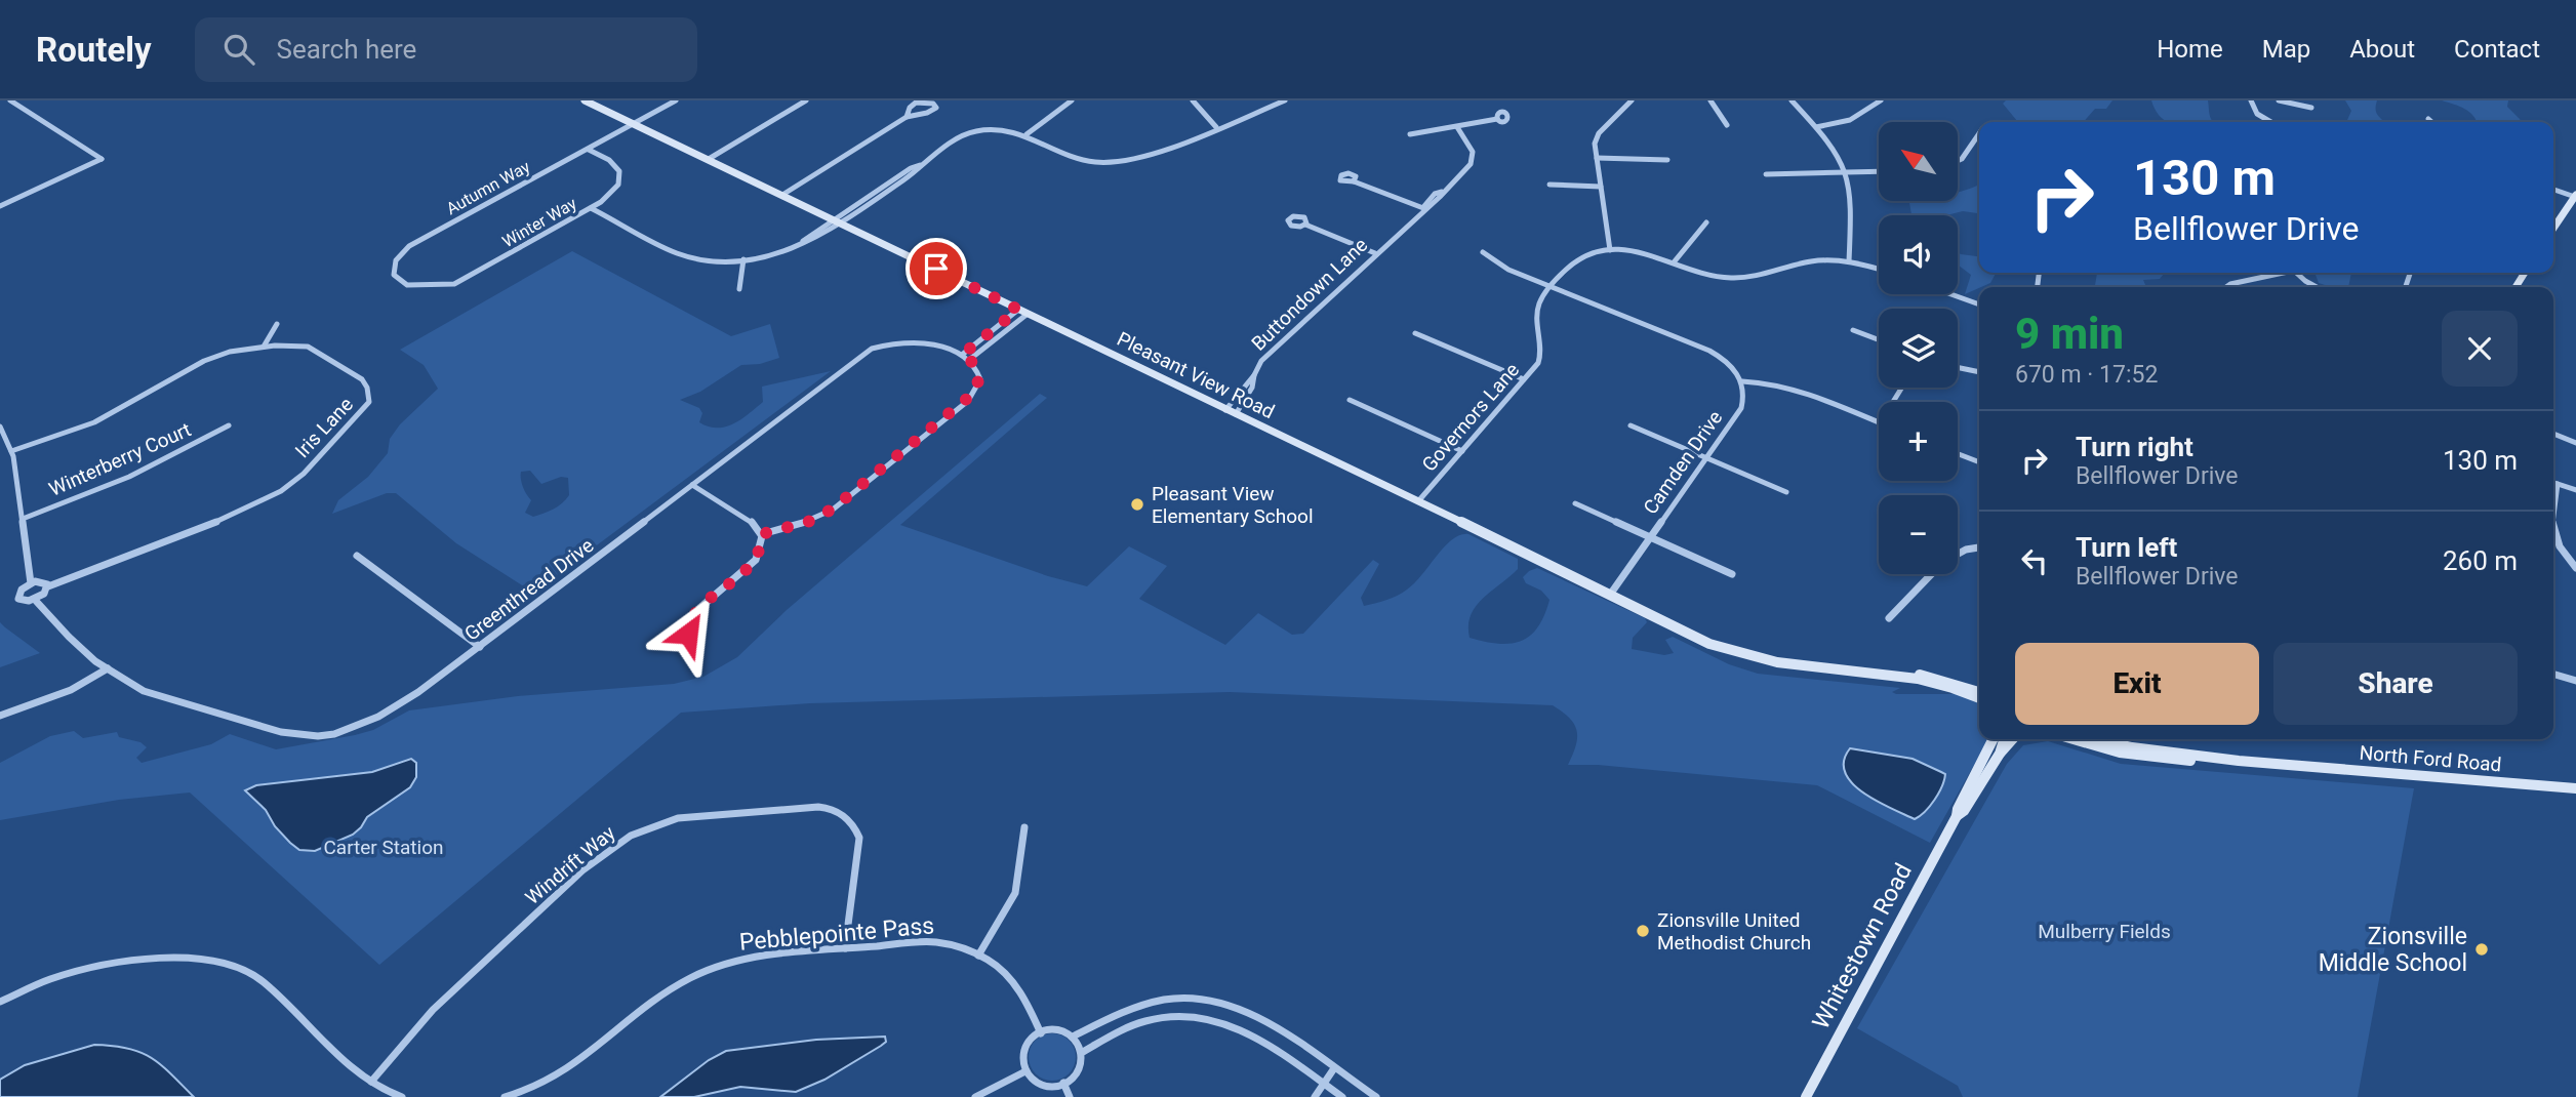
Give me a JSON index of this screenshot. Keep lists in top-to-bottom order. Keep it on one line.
{"streets":{"main road":["Pleasant View Road","North Ford Road","Whitestown Road"],"street":["Autumn Way","Winter Way","Buttondown Lane","Governors Lane","Iris Lane","Winterberry Court","Camden Drive","Greenthread Drive","Windrift Way","Pebblepointe Pass"]},"crossings":[["Autumn Way","Winter Way"],["Autumn Way","Pleasant View Road"],["Buttondown Lane","Pleasant View Road"],["Pleasant View Road","Governors Lane"],["Pleasant View Road","Camden Drive"],["Windrift Way","Pebblepointe Pass"]],"parks":["Carter Station","Mulberry Fields"],"places":["Pleasant View Elementary School","Zionsville United Methodist Church","Zionsville Middle School"],"north":"top left","page":{"header":"Routely","search":"Search here","nav":["Home","Map","About","Contact"],"map_buttons":["+","−"],"turn":["130 m","Bellflower Drive"],"heading":["9 min","670 m · 17:52"],"list":[{"name":"Turn right","note":"Bellflower Drive","value":"130 m"},{"name":"Turn left","note":"Bellflower Drive","value":"260 m"}],"buttons":["Exit","Share"]}}
